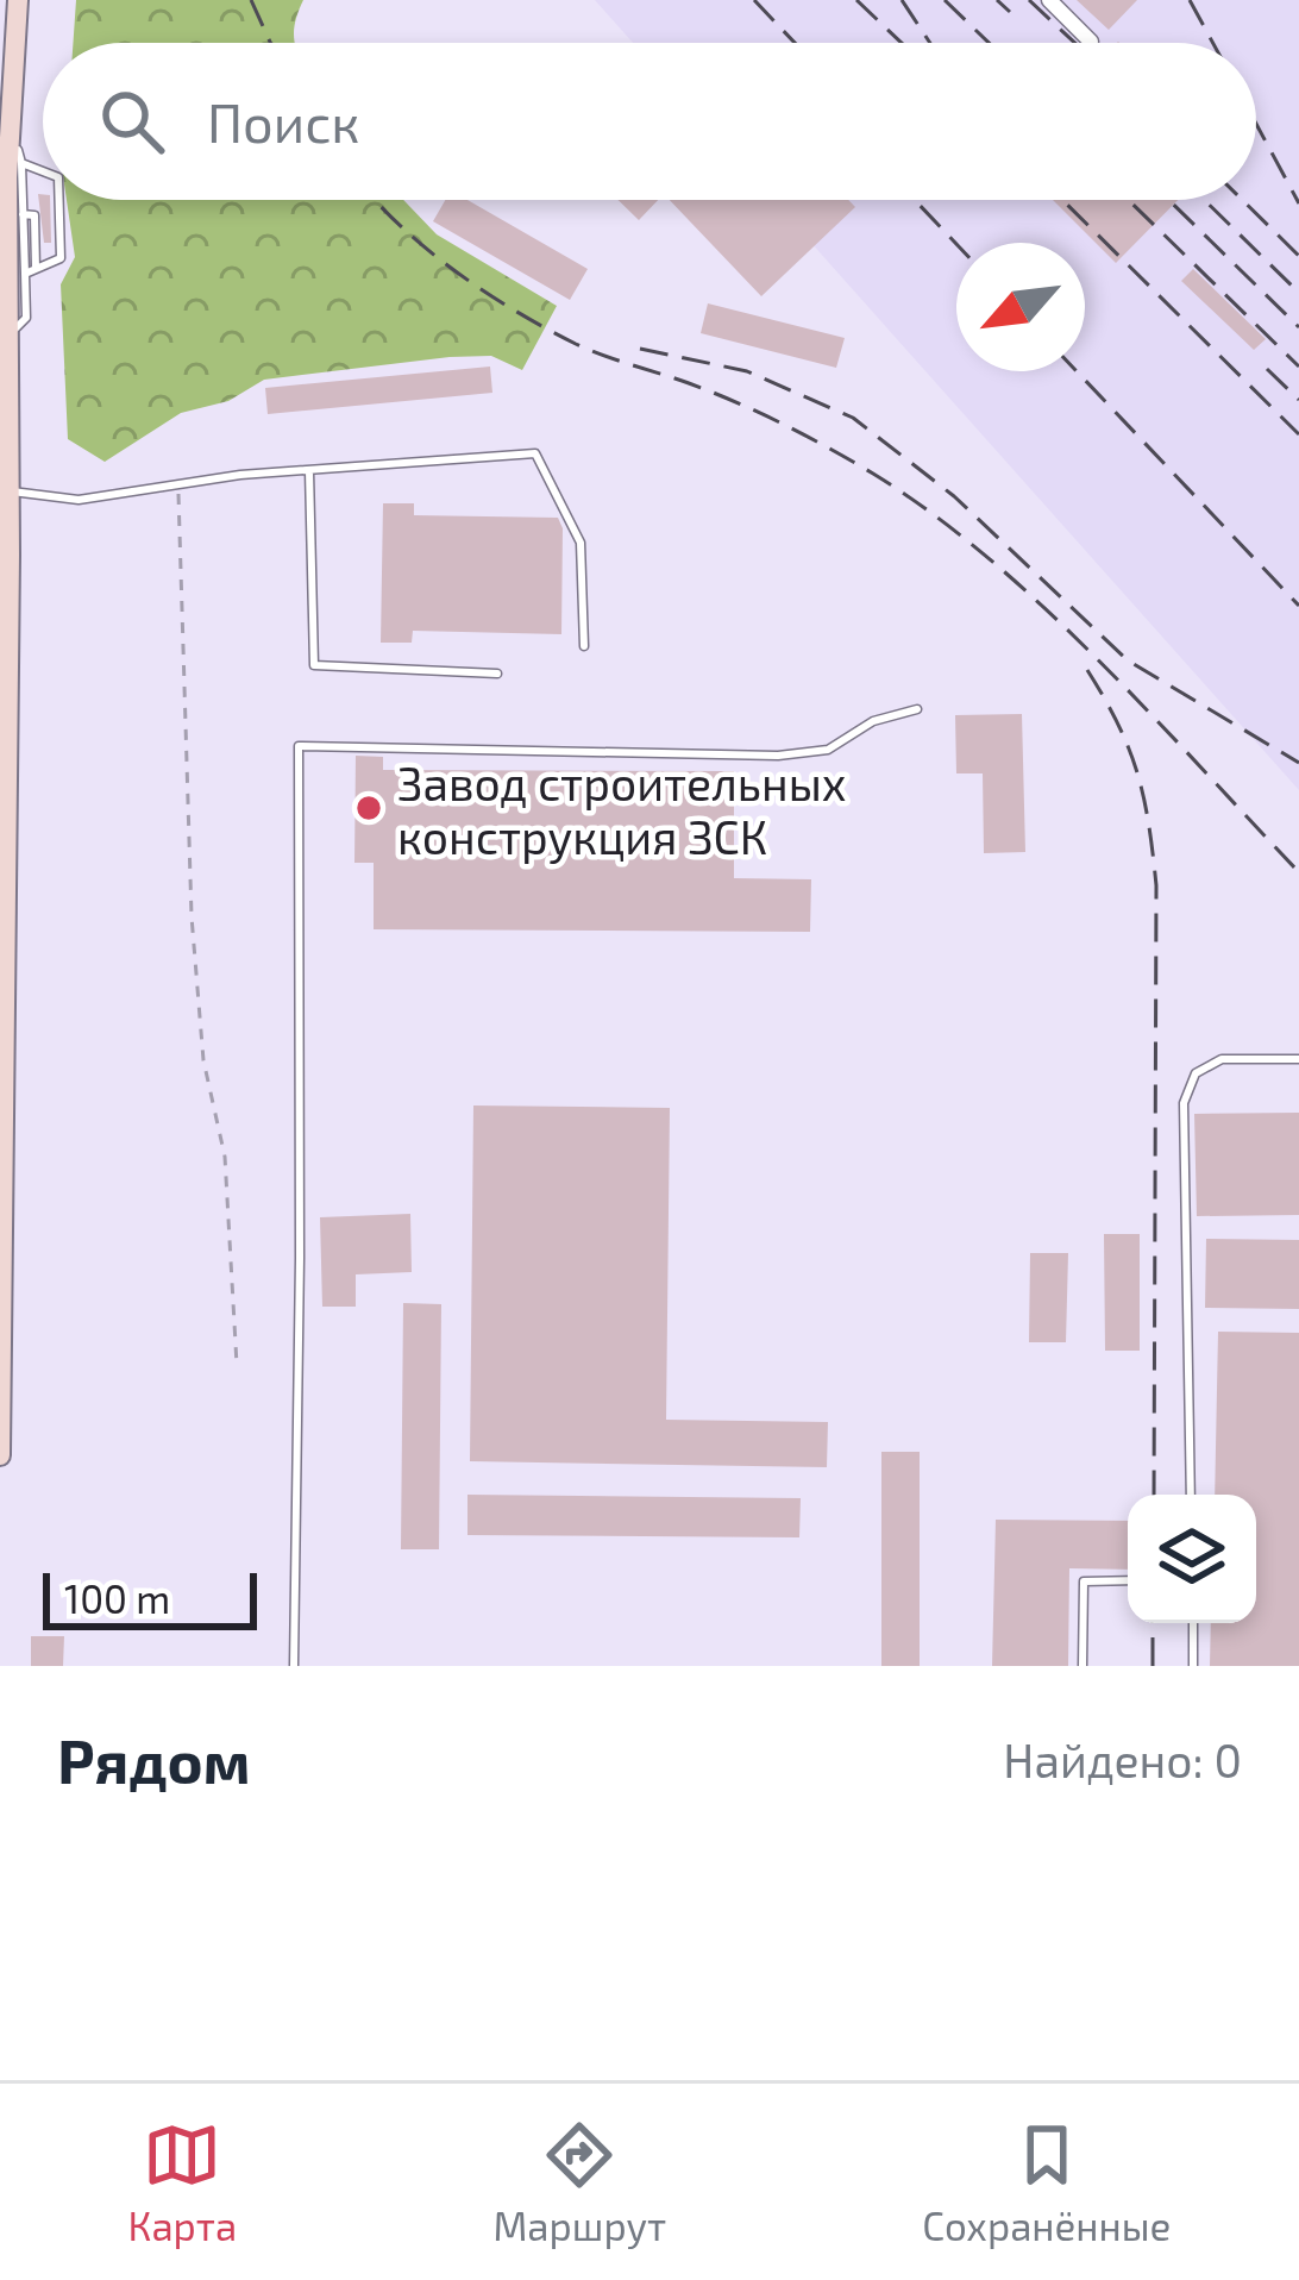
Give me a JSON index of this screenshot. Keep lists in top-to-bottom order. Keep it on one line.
{"places":["Завод строительных конструкция ЗСК"],"scale_bar":"100 m","north":"bottom left","page":{"search":"Поиск","scale":"100 m","heading":["Рядом","Найдено: 0"],"nav":["Карта","Маршрут","Сохранённые"]}}
